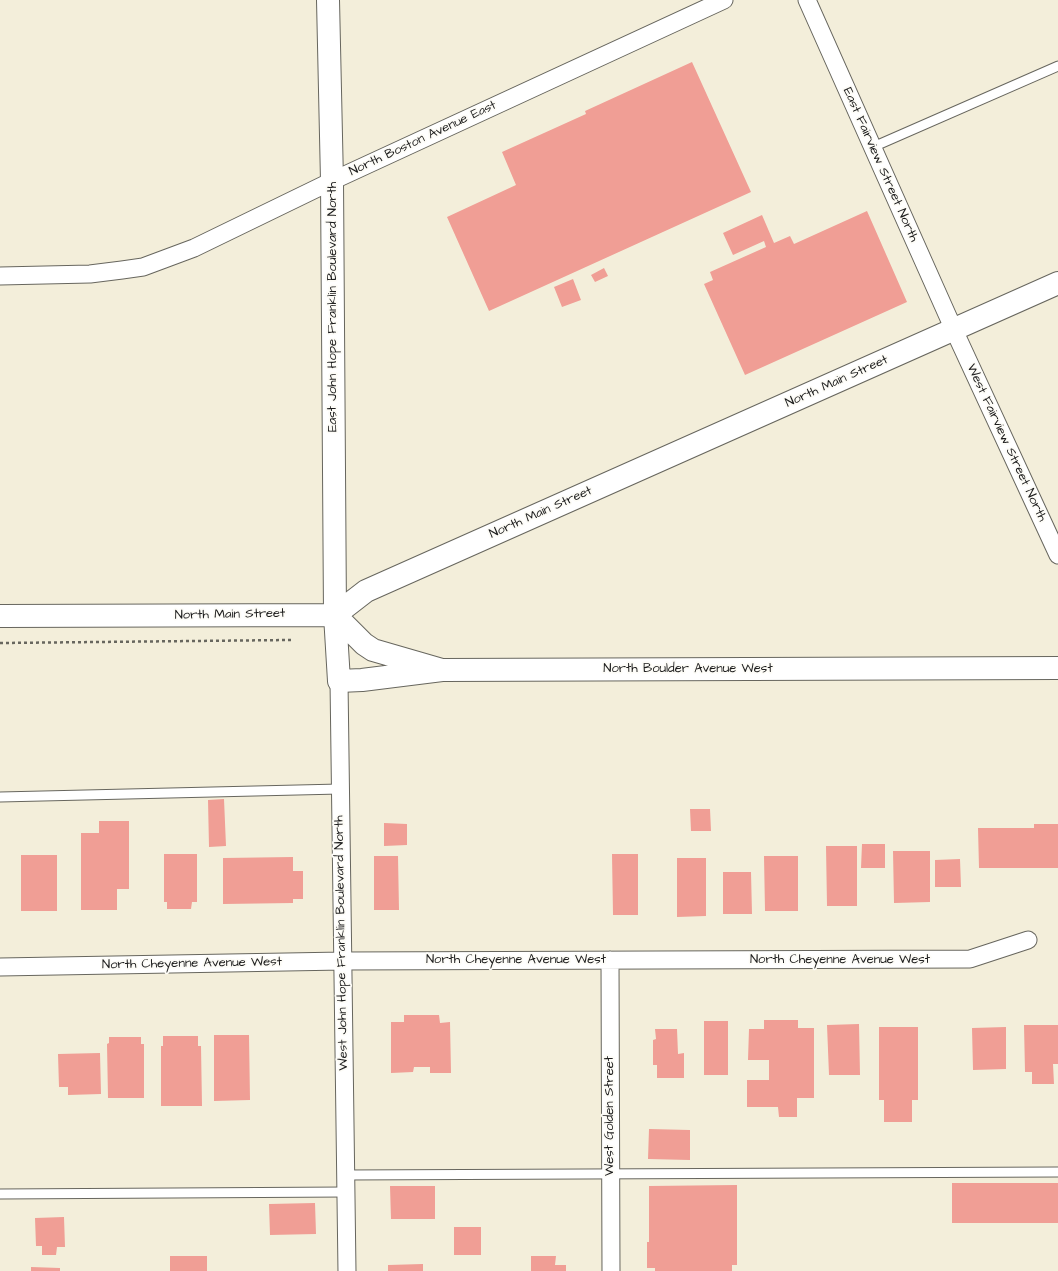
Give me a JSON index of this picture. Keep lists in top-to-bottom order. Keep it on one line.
{"streets":{"street":["North Boston Avenue East","East Fairview Street North","East John Hope Franklin Boulevard North","North Main Street","West Fairview Street North","North Boulder Avenue West","West John Hope Franklin Boulevard North","North Cheyenne Avenue West","West Golden Street"]},"crossings":[["North Boston Avenue East","East John Hope Franklin Boulevard North"],["East Fairview Street North","North Main Street"],["East Fairview Street North","West Fairview Street North"],["East John Hope Franklin Boulevard North","North Main Street"],["East John Hope Franklin Boulevard North","North Boulder Avenue West"],["East John Hope Franklin Boulevard North","West John Hope Franklin Boulevard North"],["North Main Street","West Fairview Street North"],["North Main Street","North Boulder Avenue West"],["North Main Street","West John Hope Franklin Boulevard North"],["North Boulder Avenue West","West John Hope Franklin Boulevard North"],["West John Hope Franklin Boulevard North","North Cheyenne Avenue West"],["North Cheyenne Avenue West","West Golden Street"]]}
